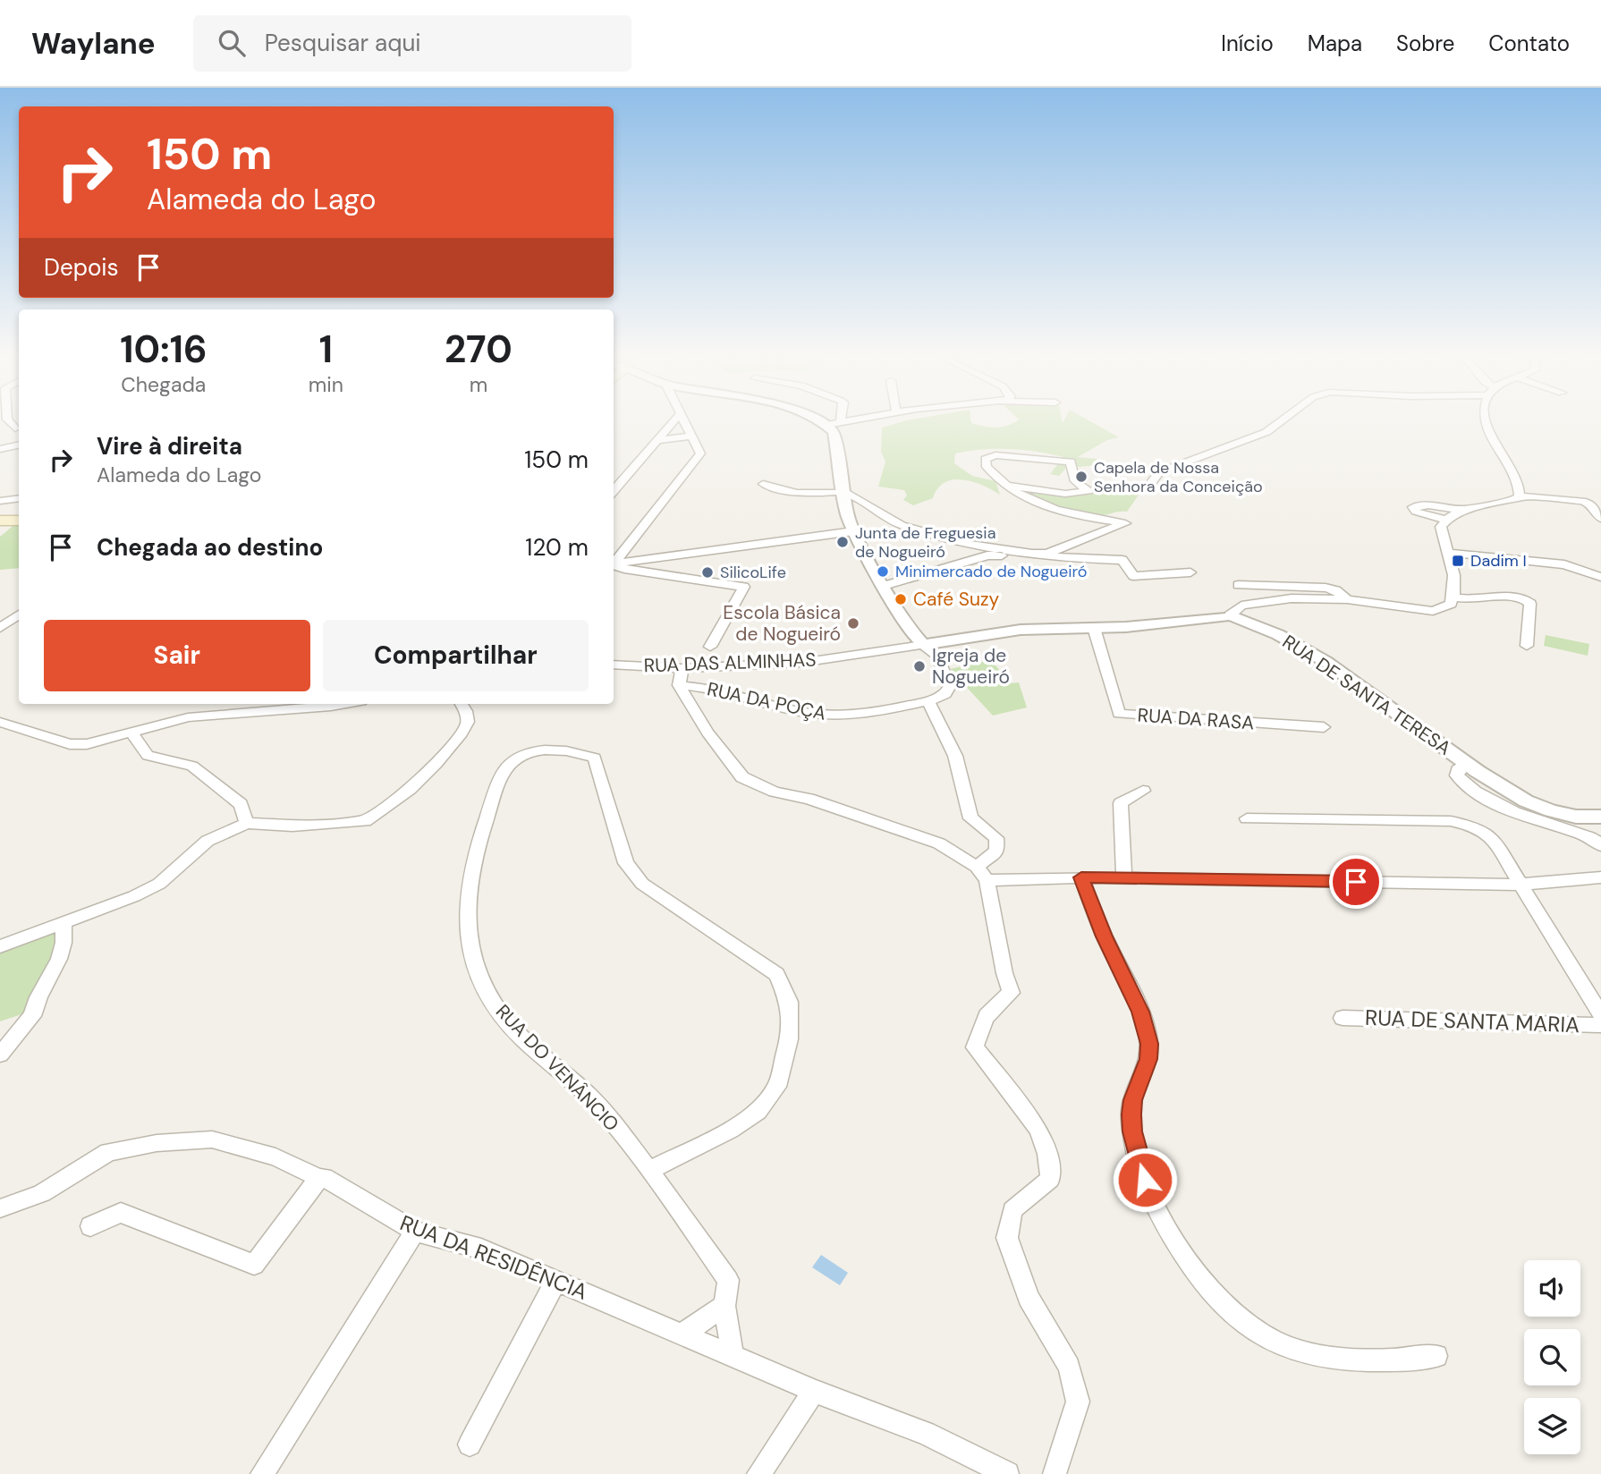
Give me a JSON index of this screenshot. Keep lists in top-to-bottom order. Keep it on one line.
{"streets":{"street":["RUA DAS ALMINHAS","RUA DE SANTA TERESA","RUA DA POÇA","RUA DA RASA","RUA DE SANTA MARIA","RUA DO VENÂNCIO","RUA DA RESIDÊNCIA"]},"crossings":[["RUA DO VENÂNCIO","RUA DA RESIDÊNCIA"]],"places":{"other":["Capela de Nossa Senhora da Conceição","Junta de Freguesia de Nogueiró","Minimercado de Nogueiró","SilicoLife","Café Suzy","Escola Básica de Nogueiró","Igreja de Nogueiró"],"transit":["Dadim I"]},"page":{"header":"Waylane","search":"Pesquisar aqui","nav":["Início","Mapa","Sobre","Contato"],"turn":["150 m","Alameda do Lago"],"then":"Depois","eta":["10:16","Chegada","1","min","270","m"],"list":[{"name":"Vire à direita","note":"Alameda do Lago","value":"150 m"},{"name":"Chegada ao destino","value":"120 m"}],"buttons":["Sair","Compartilhar"]}}
